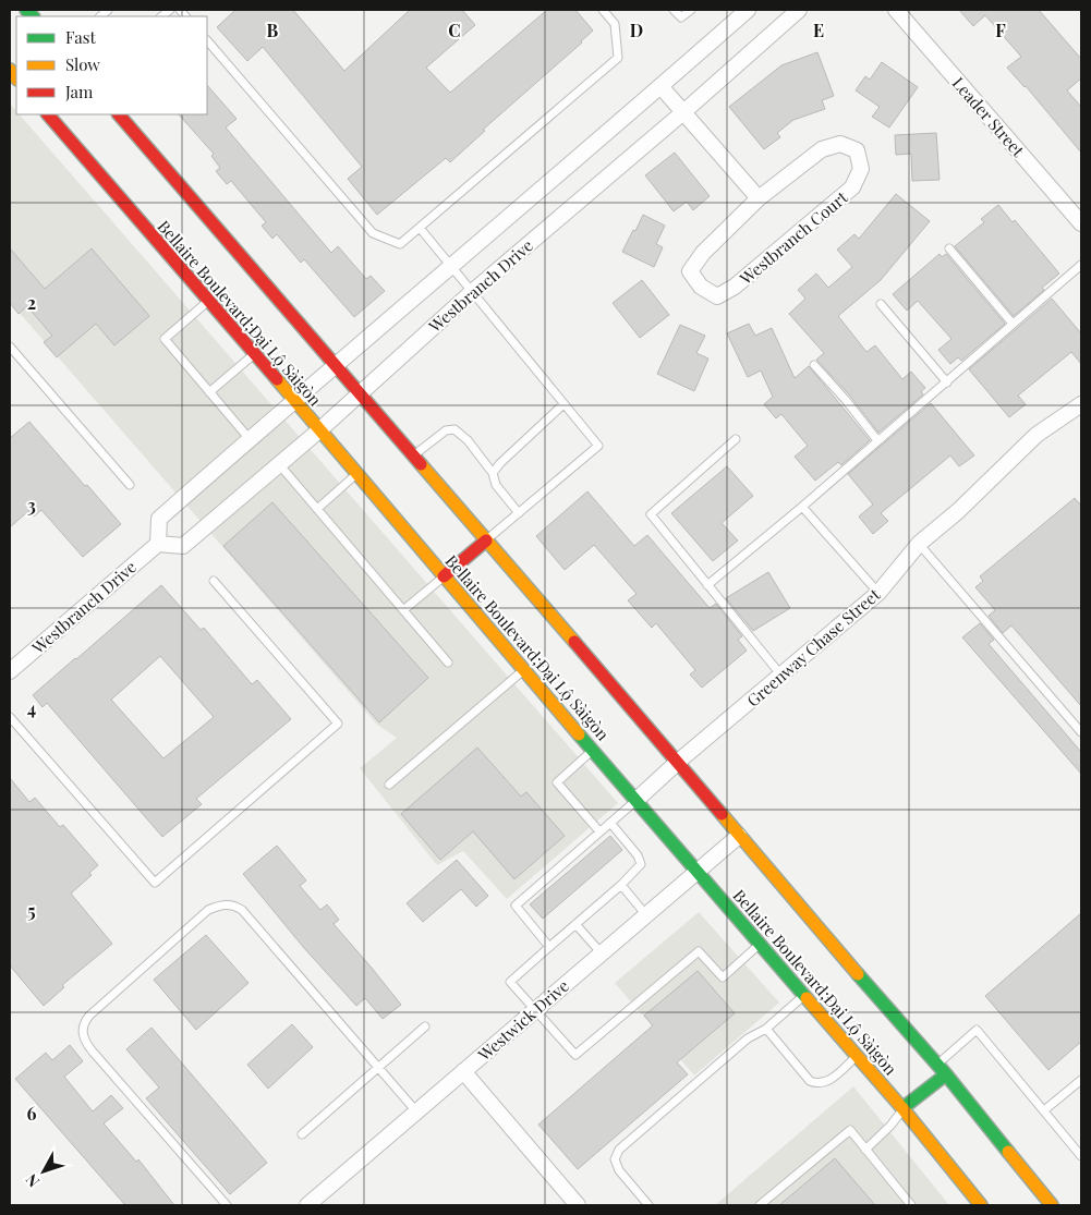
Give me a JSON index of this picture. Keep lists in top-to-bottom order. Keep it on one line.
{"streets":{"main road":["Bellaire Boulevard;Đại Lộ Sàigòn"],"street":["Leader Street","Westbranch Court","Westbranch Drive","Greenway Chase Street","Westwick Drive"]},"crossings":[["Westbranch Drive","Bellaire Boulevard;Đại Lộ Sàigòn"],["Bellaire Boulevard;Đại Lộ Sàigòn","Greenway Chase Street"],["Bellaire Boulevard;Đại Lộ Sàigòn","Westwick Drive"]],"legend":["Fast","Slow","Jam"],"north":"bottom left","grid":{"columns":["B","C","D","E","F"],"rows":["2","3","4","5","6"]}}
